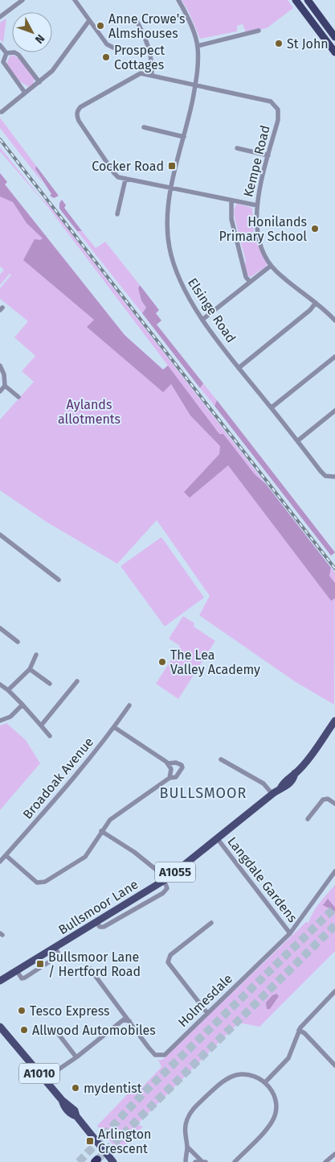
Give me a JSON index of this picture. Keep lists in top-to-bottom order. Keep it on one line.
{"streets":{"main road":["A1055","Bullsmoor Lane","A1010"],"street":["Kempe Road","Elsinge Road","Broadoak Avenue","Langdale Gardens","Holmesdale"]},"crossings":[["Kempe Road","Elsinge Road"],["Langdale Gardens","Bullsmoor Lane"],["Langdale Gardens","Holmesdale"]],"districts":["BULLSMOOR"],"parks":["Aylands allotments"],"places":{"other":["Anne Crowe's Almshouses","St John","Prospect Cottages","Honilands Primary School","The Lea Valley Academy","Tesco Express","Allwood Automobiles","mydentist"],"transit":["Cocker Road","Bullsmoor Lane / Hertford Road","Arlington Crescent"]},"north":"bottom right"}
